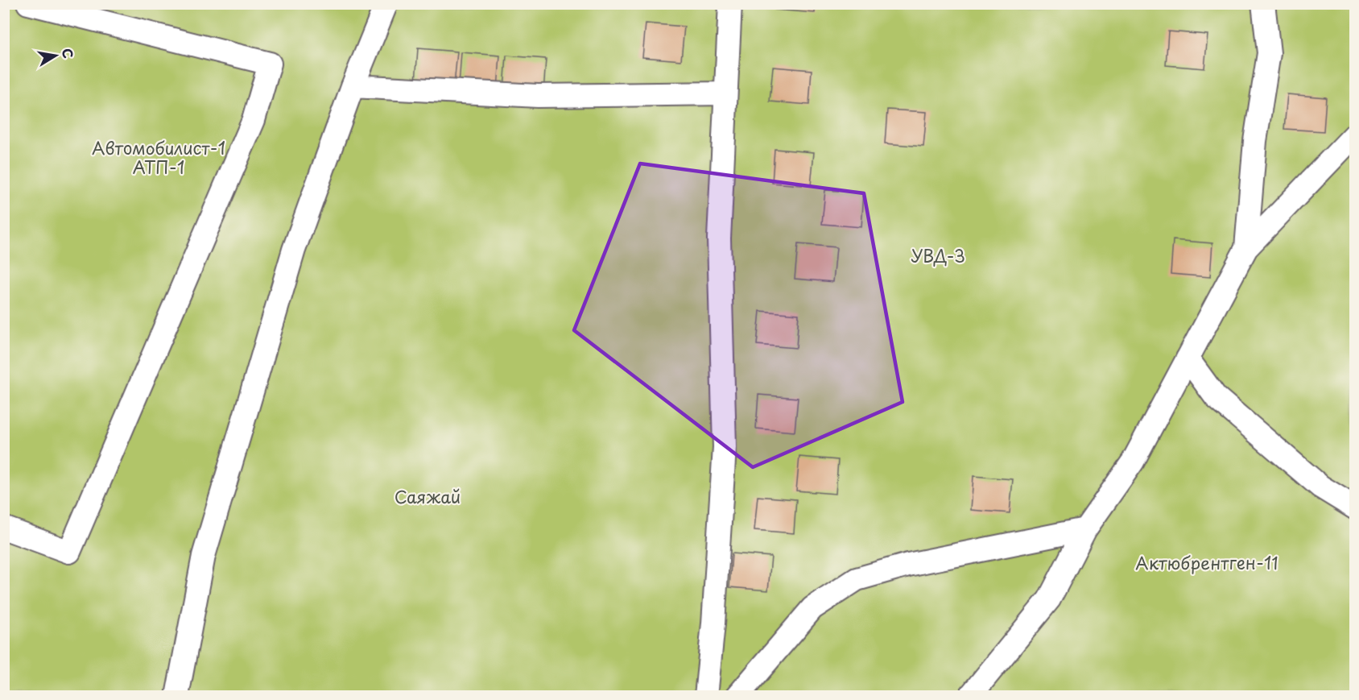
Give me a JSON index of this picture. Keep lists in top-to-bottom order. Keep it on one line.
{"parks":["Автомобилист-1 АТП-1","УВД-3","Саяжай","Актюбрентген-11"],"north":"right"}
